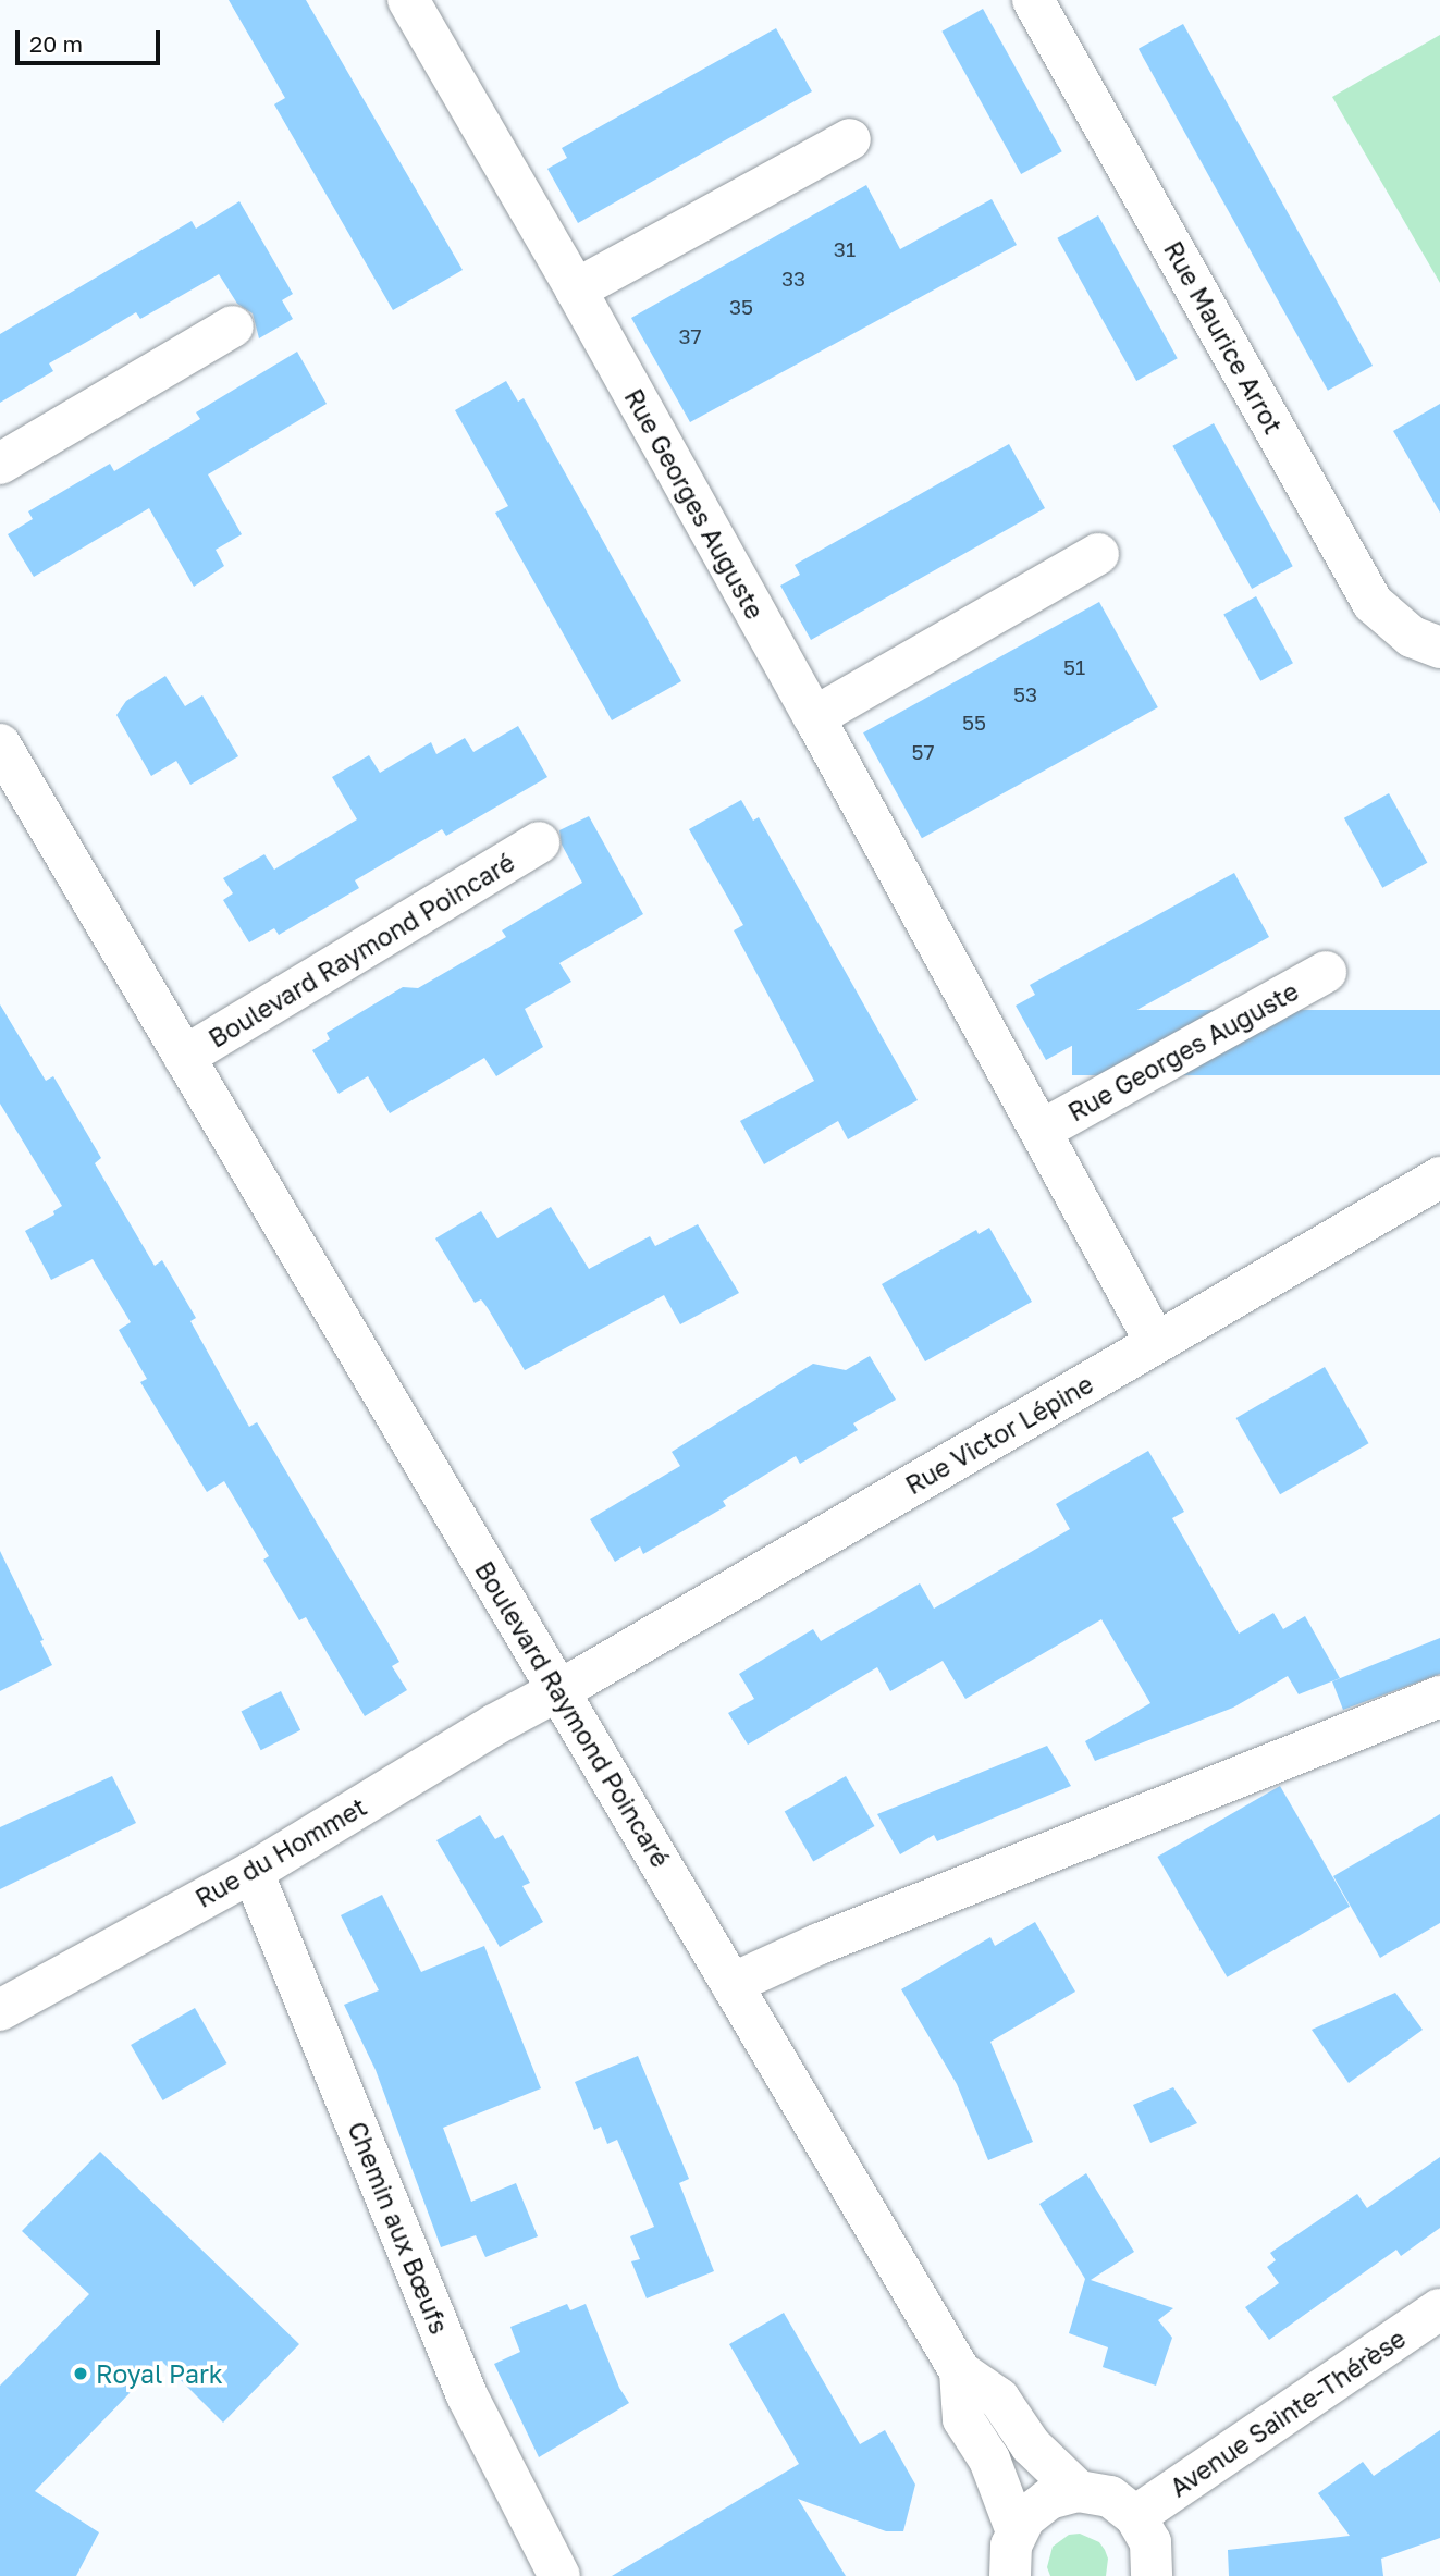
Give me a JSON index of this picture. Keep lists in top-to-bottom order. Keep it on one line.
{"streets":{"street":["Rue Maurice Arrot","Rue Georges Auguste","Boulevard Raymond Poincaré","Rue Victor Lépine","Rue du Hommet","Chemin aux Bœufs","Avenue Sainte-Thérèse"]},"crossings":[["Rue Georges Auguste","Rue Victor Lépine"],["Boulevard Raymond Poincaré","Rue Victor Lépine"],["Boulevard Raymond Poincaré","Rue du Hommet"],["Rue Victor Lépine","Rue du Hommet"],["Rue du Hommet","Chemin aux Bœufs"]],"places":["Royal Park"],"house_numbers":["31","33","35","37","51","53","55","57"],"scale_bar":"20 m"}
